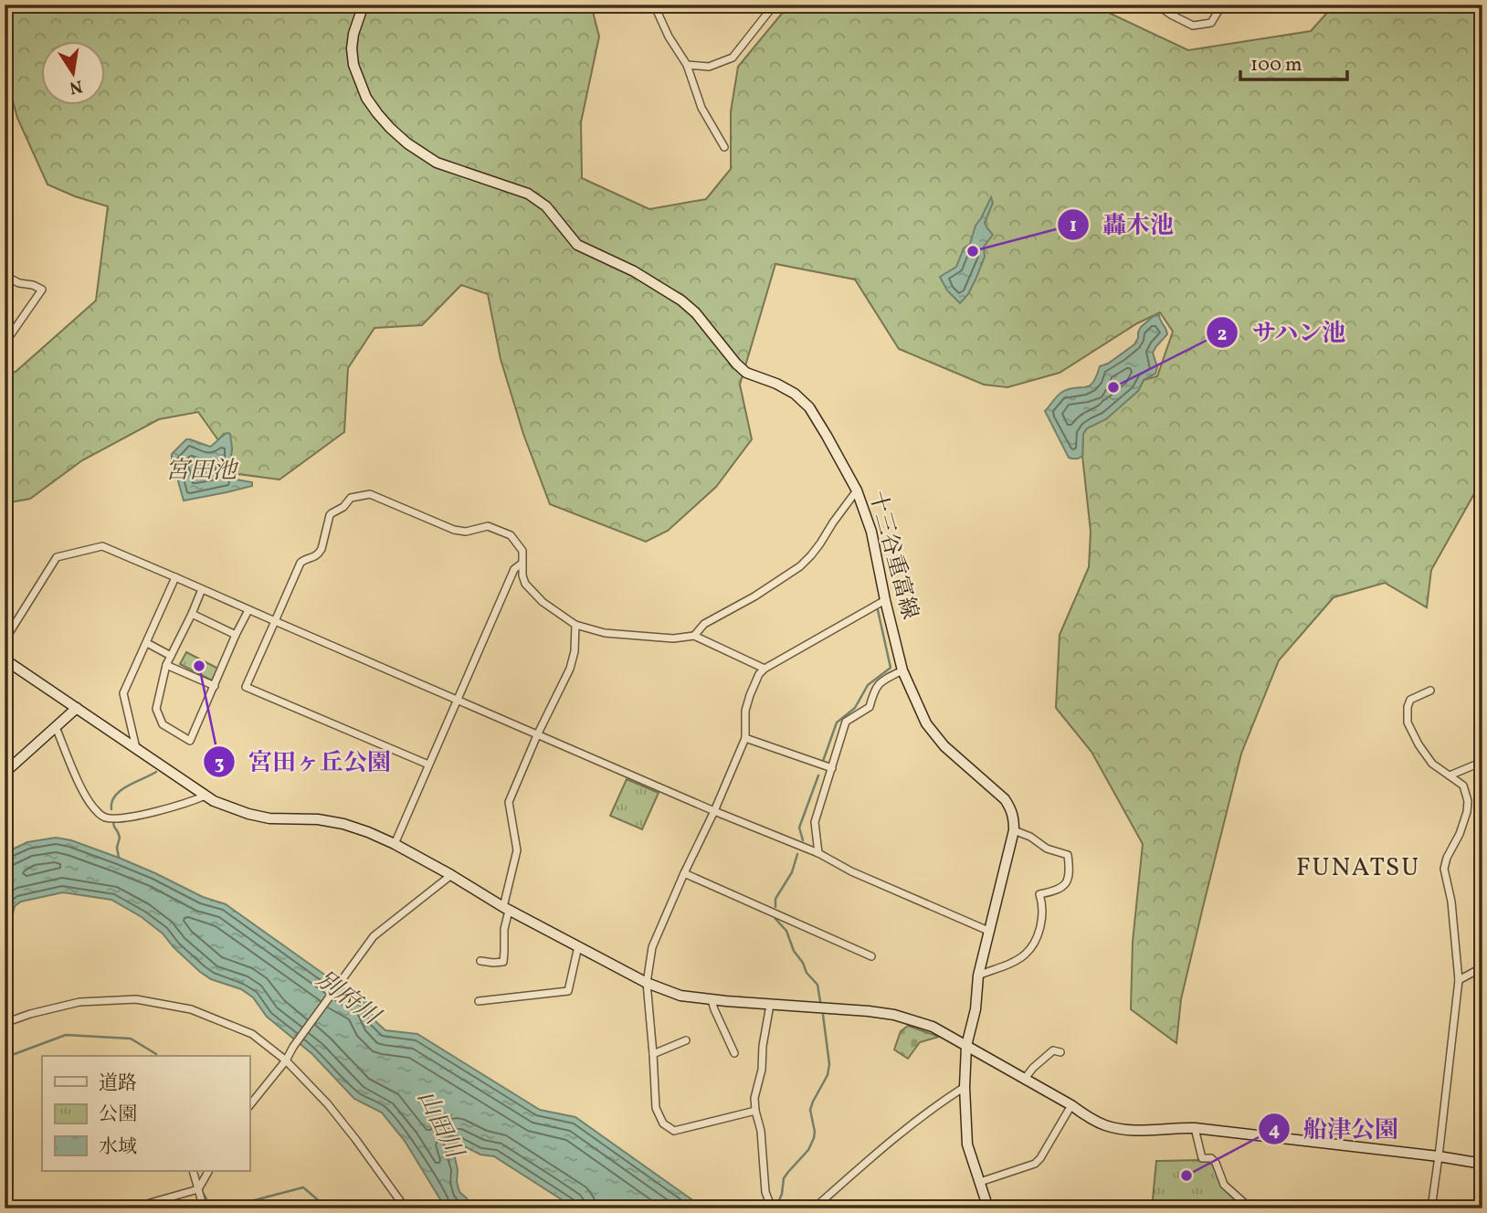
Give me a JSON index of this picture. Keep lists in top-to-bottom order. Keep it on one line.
{"streets":{"street":["十三谷重富線"]},"districts":["FUNATSU"],"water":["宮田池","別府川","山田川"],"places":["轟木池","サハン池","宮田ヶ丘公園","船津公園"],"legend":["道路","公園","水域"],"scale_bar":"100 m","north":"bottom"}
